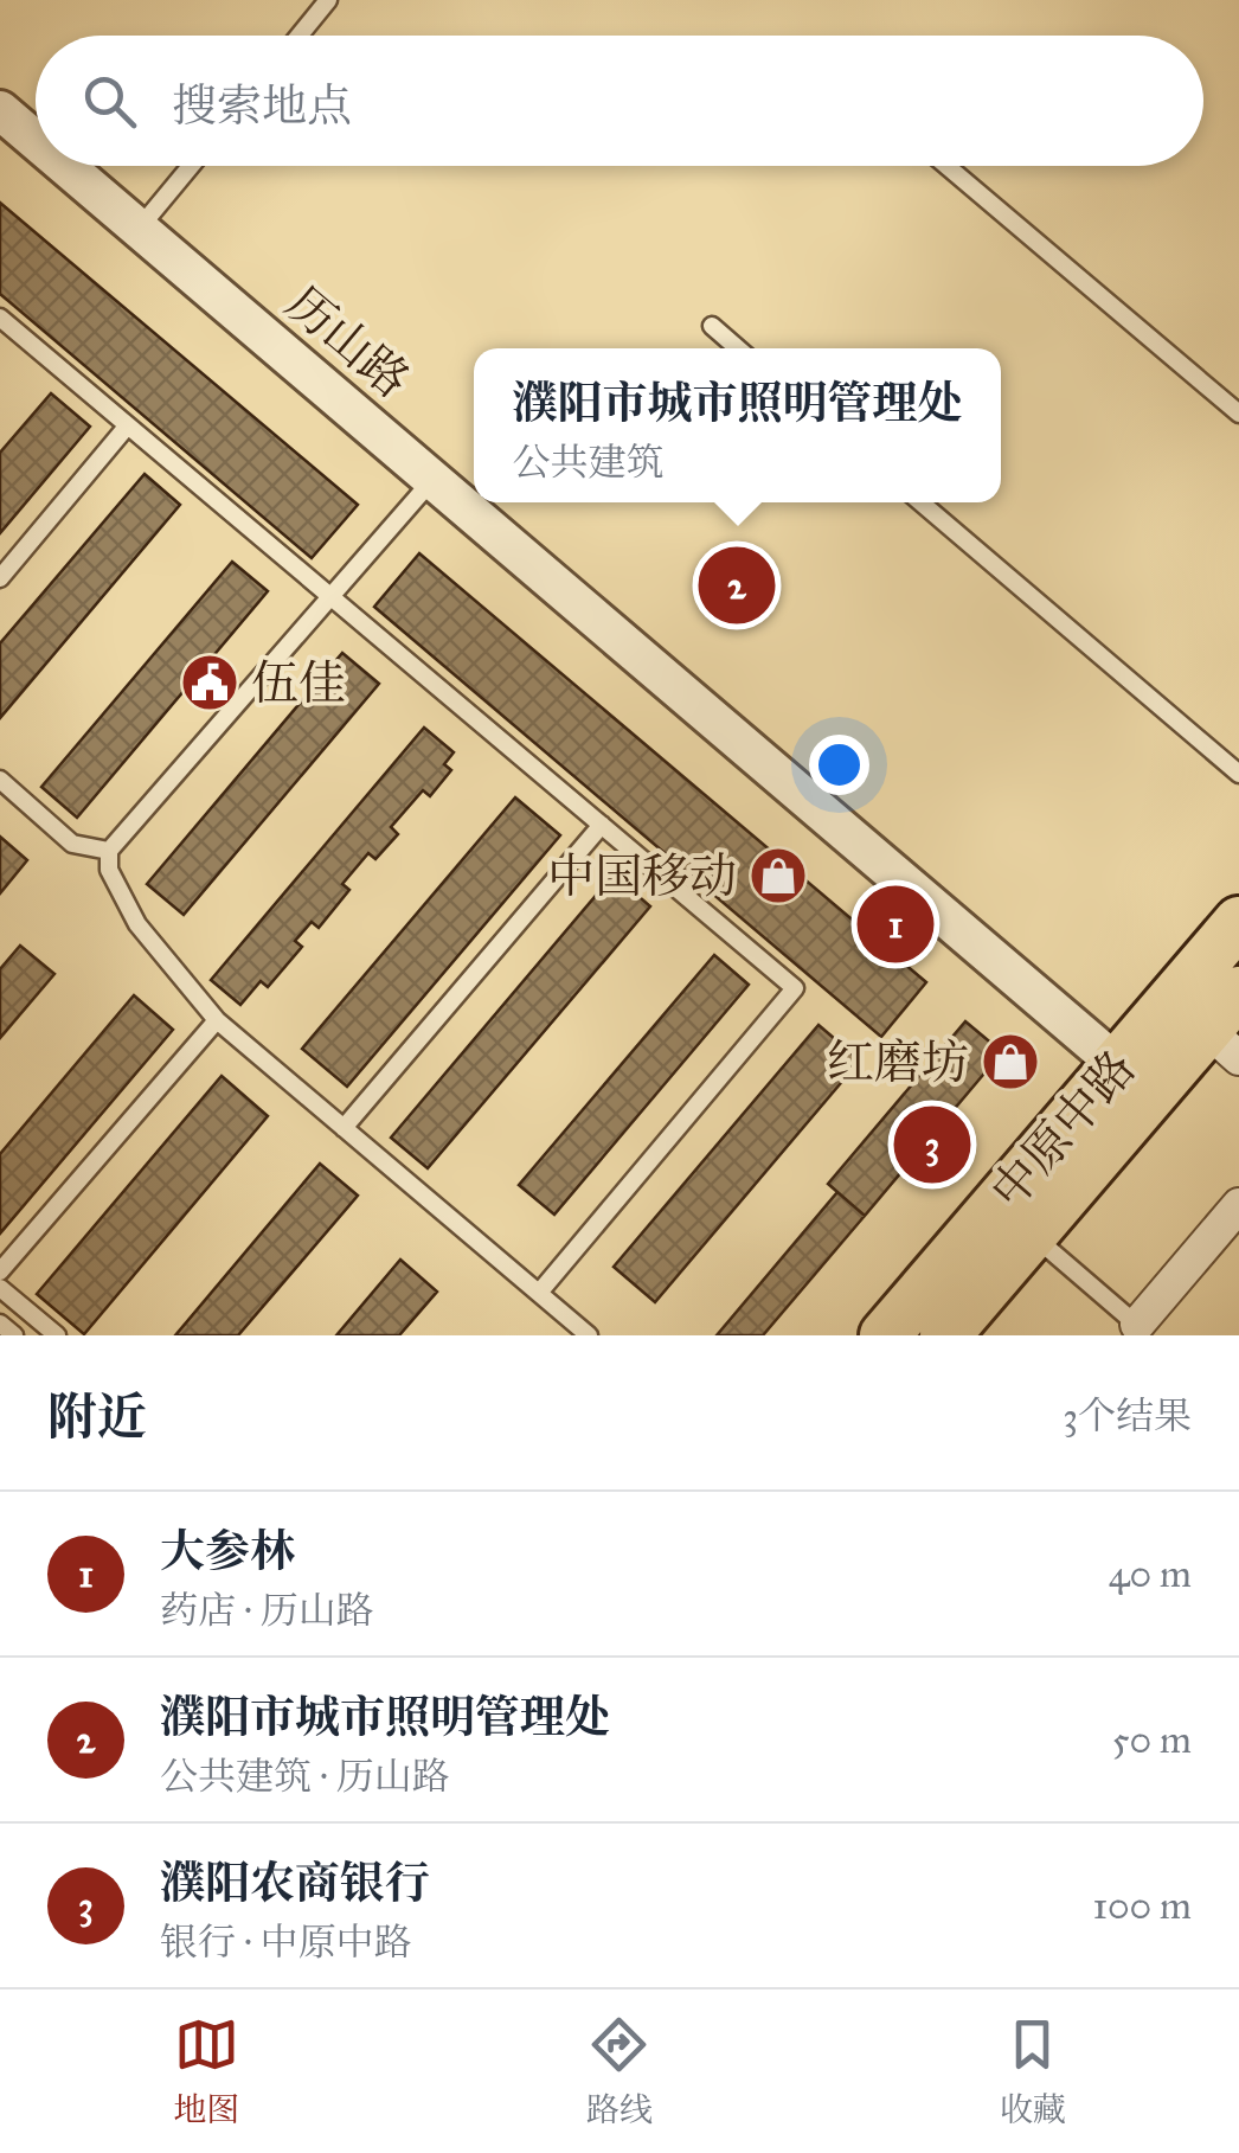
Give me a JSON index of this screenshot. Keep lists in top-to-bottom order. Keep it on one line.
{"streets":{"main road":["中原中路"],"street":["历山路"]},"crossings":[["历山路","中原中路"]],"places":{"public building":["伍佳"],"shop":["中国移动","红磨坊"]},"page":{"search":"搜索地点","popup":["濮阳市城市照明管理处","公共建筑"],"pins":["2","1","3"],"heading":["附近","3个结果"],"list":[{"mark":"1","name":"大参林","note":"药店 · 历山路","value":"40 m"},{"mark":"2","name":"濮阳市城市照明管理处","note":"公共建筑 · 历山路","value":"50 m"},{"mark":"3","name":"濮阳农商银行","note":"银行 · 中原中路","value":"100 m"}],"nav":["地图","路线","收藏"]}}
